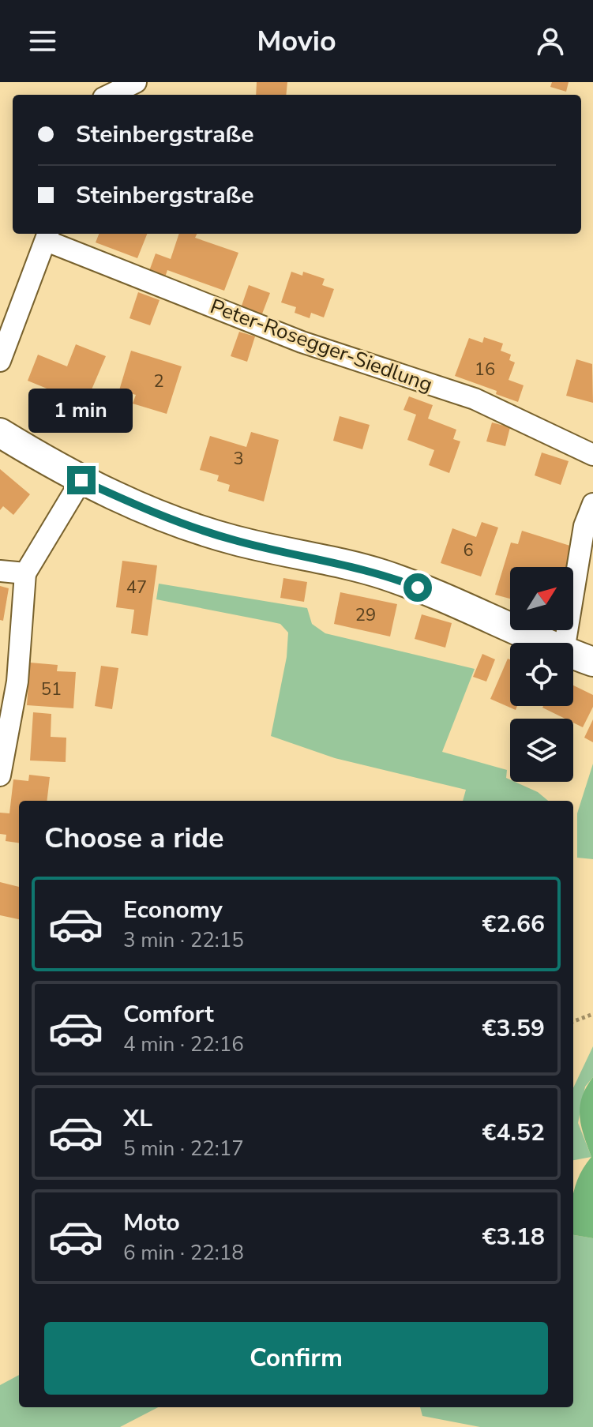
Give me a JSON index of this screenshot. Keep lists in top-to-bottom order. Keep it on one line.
{"streets":{"street":["Peter-Rosegger-Siedlung"]},"house_numbers":["16","2","3","6","47","29","51"],"north":"top right","page":{"header":"Movio","banner":["Steinbergstraße","Steinbergstraße"],"bubble":"1 min","heading":"Choose a ride","list":[{"name":"Economy","note":"3 min · 22:15","value":"€2.66"},{"name":"Comfort","note":"4 min · 22:16","value":"€3.59"},{"name":"XL","note":"5 min · 22:17","value":"€4.52"},{"name":"Moto","note":"6 min · 22:18","value":"€3.18"}],"buttons":"Confirm"}}
